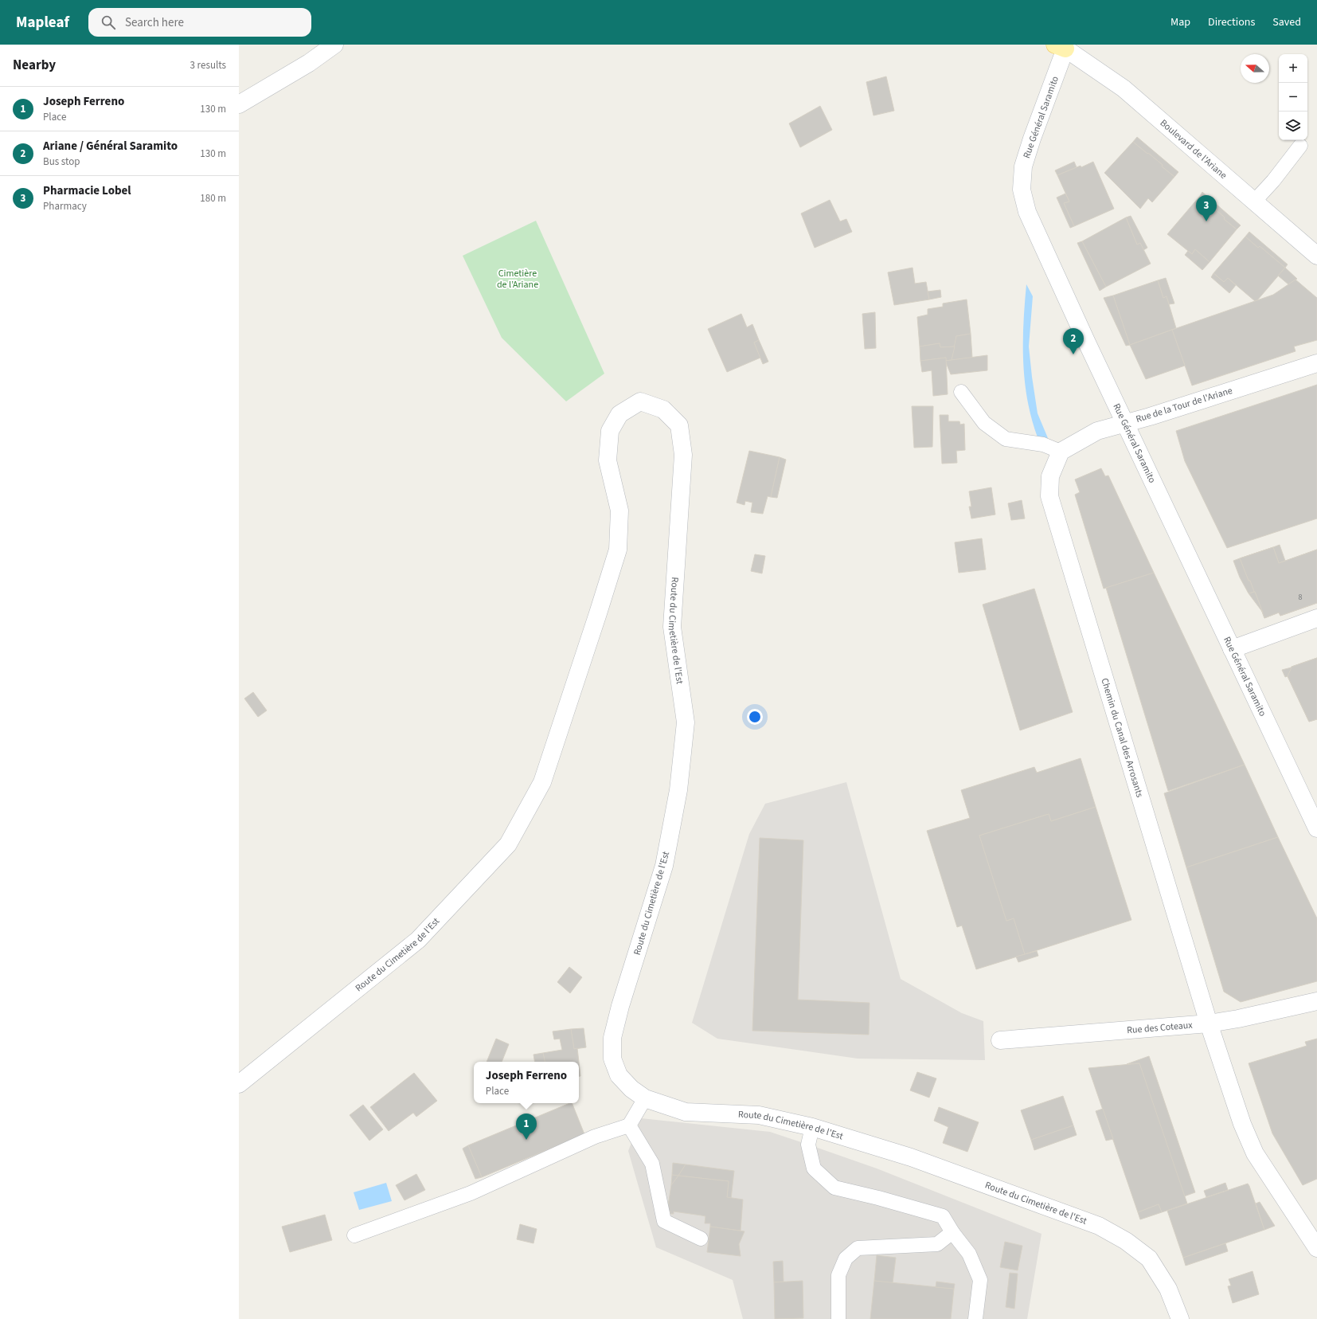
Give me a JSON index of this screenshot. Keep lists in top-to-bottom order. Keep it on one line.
{"streets":{"street":["Rue Général Saramito","Boulevard de l'Ariane","Rue de la Tour de l'Ariane","Route du Cimetière de l'Est","Chemin du Canal des Arrosants","Rue des Coteaux"]},"crossings":[["Rue Général Saramito","Boulevard de l'Ariane"],["Rue Général Saramito","Rue de la Tour de l'Ariane"],["Rue de la Tour de l'Ariane","Chemin du Canal des Arrosants"],["Chemin du Canal des Arrosants","Rue des Coteaux"]],"parks":["Cimetière de l’Ariane"],"house_numbers":["8"],"north":"left","page":{"header":"Mapleaf","search":"Search here","nav":["Map","Directions","Saved"],"heading":["Nearby","3 results"],"map_buttons":["+","−"],"list":[{"mark":"1","name":"Joseph Ferreno","note":"Place","value":"130 m"},{"mark":"2","name":"Ariane / Général Saramito","note":"Bus stop","value":"130 m"},{"mark":"3","name":"Pharmacie Lobel","note":"Pharmacy","value":"180 m"}],"pins":["3","2","1"],"popup":["Joseph Ferreno","Place"]}}
